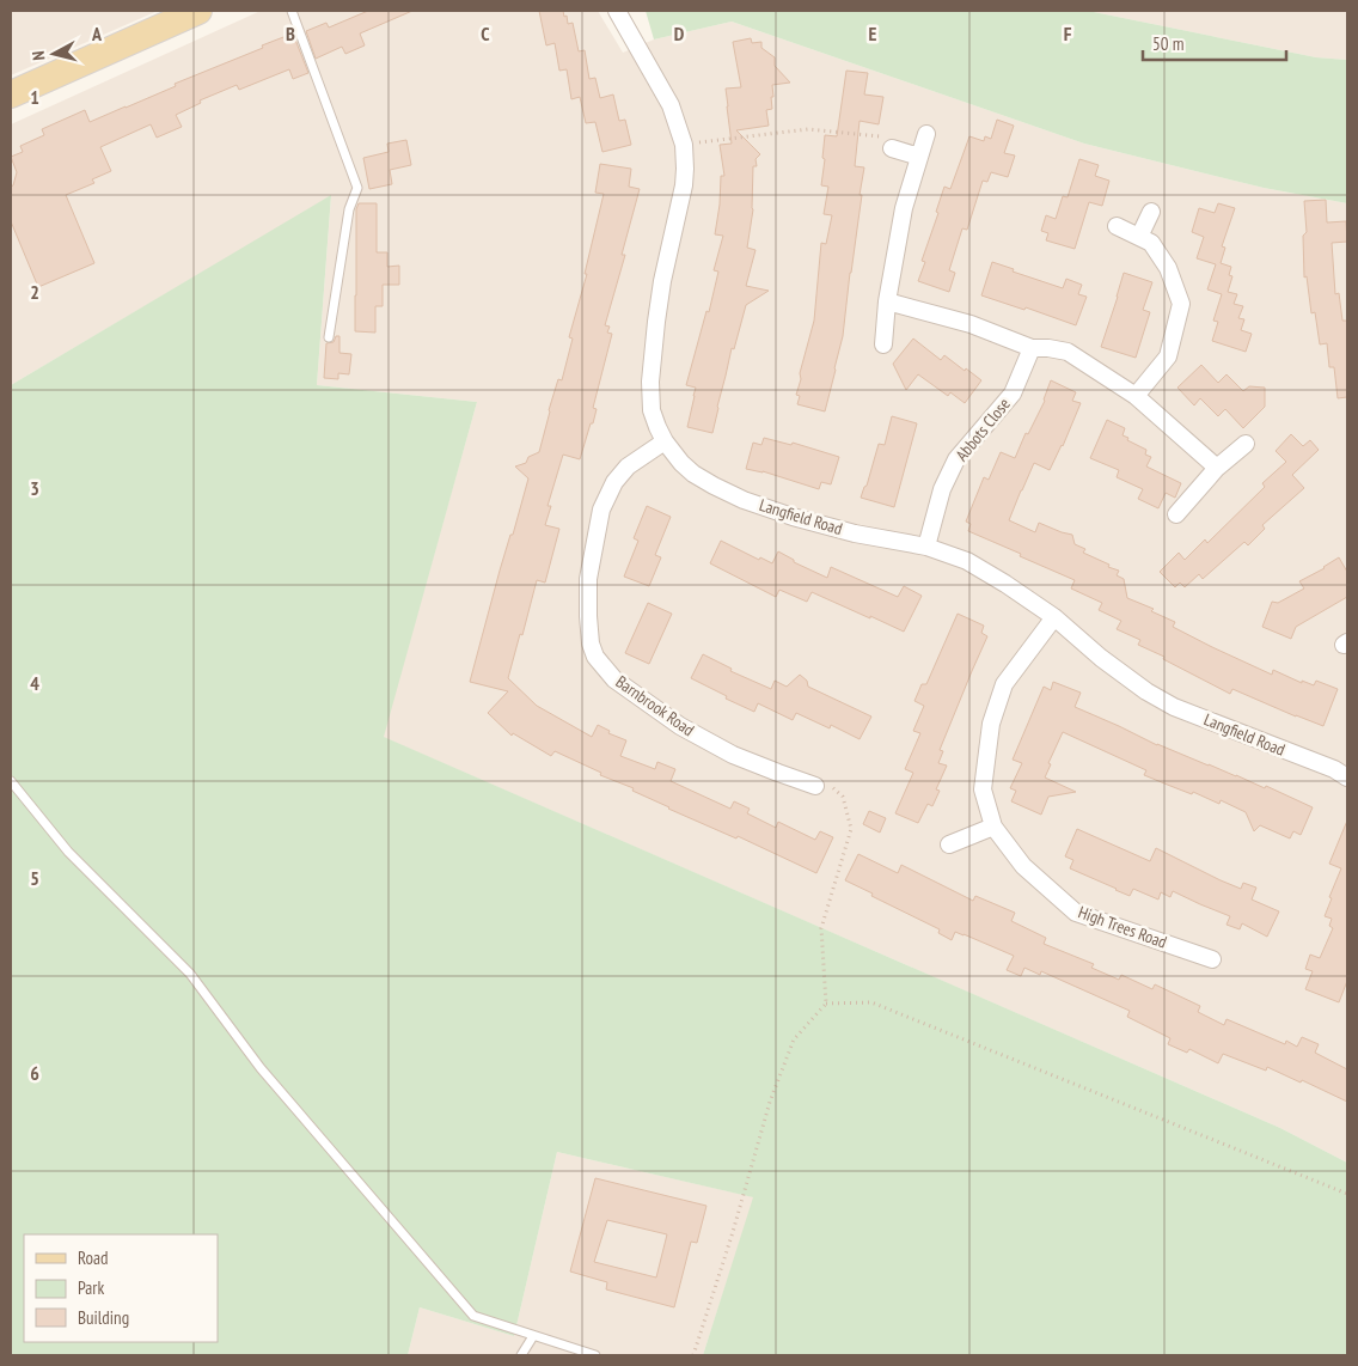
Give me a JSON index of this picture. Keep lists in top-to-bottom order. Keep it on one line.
{"streets":{"street":["Abbots Close","Langfield Road","Barnbrook Road","High Trees Road"]},"crossings":[["Abbots Close","Langfield Road"],["Langfield Road","Barnbrook Road"],["Langfield Road","High Trees Road"]],"legend":["Road","Park","Building"],"scale_bar":"50 m","north":"left","grid":{"columns":["A","B","C","D","E","F"],"rows":["1","2","3","4","5","6"]}}
